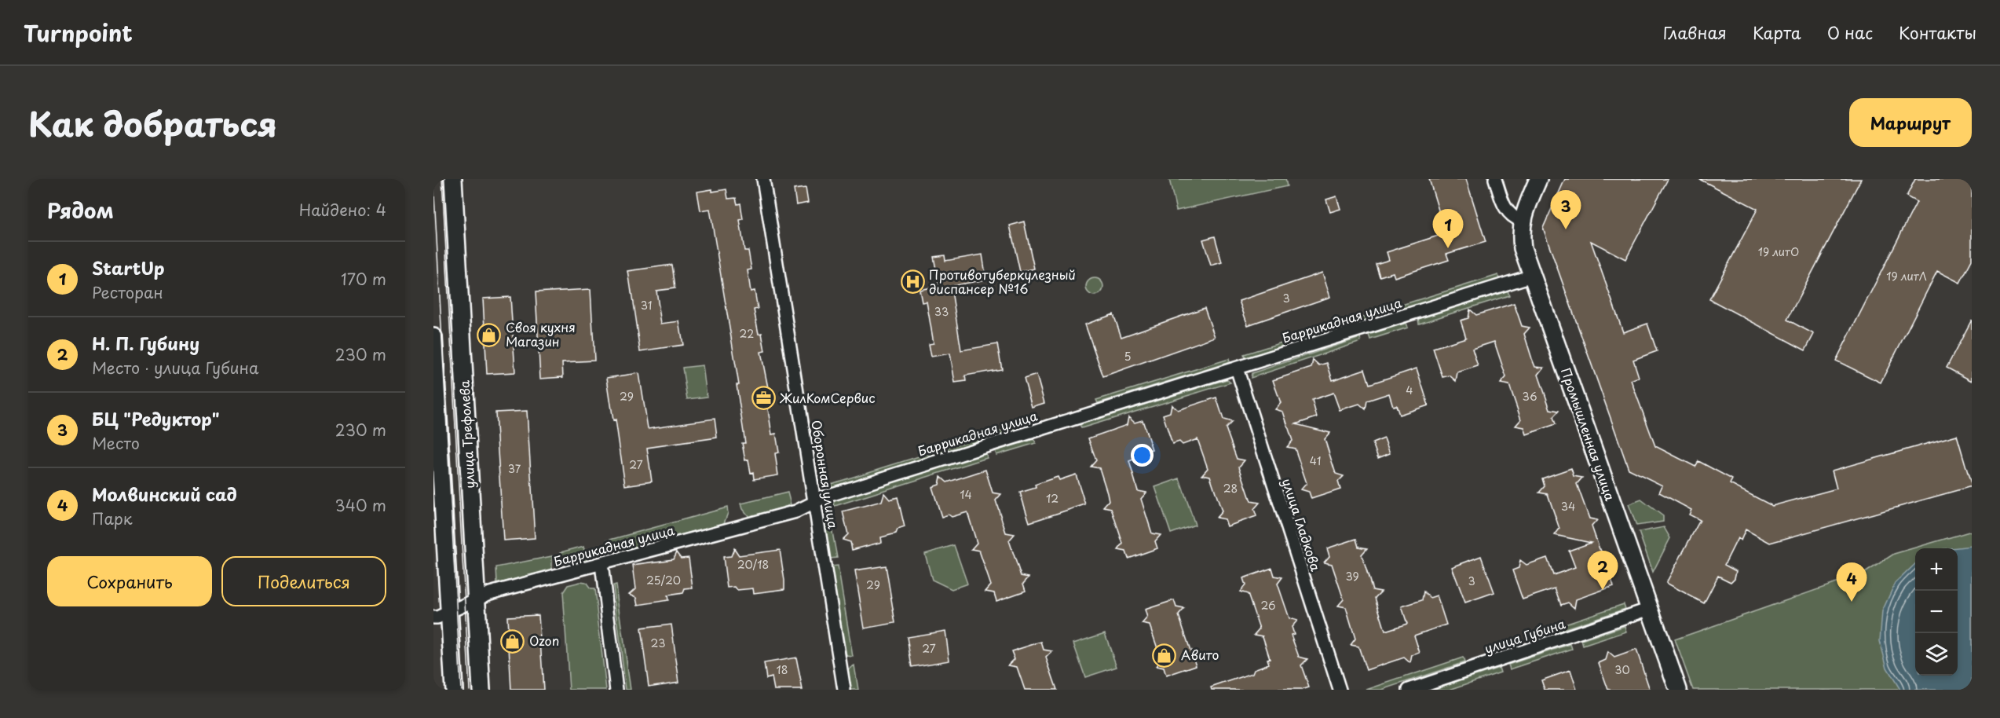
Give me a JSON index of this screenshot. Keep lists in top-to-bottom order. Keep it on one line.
{"streets":{"street":["Баррикадная улица","улица Трефолева","Промышленная улица","Оборонная улица","улица Гладкова","улица Губина"]},"crossings":[["Баррикадная улица","улица Трефолева"],["Баррикадная улица","Промышленная улица"],["Баррикадная улица","Оборонная улица"],["Баррикадная улица","улица Гладкова"],["Промышленная улица","улица Губина"]],"places":{"hospital":["Противотуберкулезный диспансер №16"],"shop":["Своя кухня Магазин","Ozon","Авито"],"office":["ЖилКомСервис"]},"house_numbers":["19 литО","19 литЛ","3","31","33","22","5","4","29","36","41","27","37","28","14","12","34","20/18","39","25/20","3","29","26","23","27","18","30"],"page":{"header":"Turnpoint","nav":["Главная","Карта","О нас","Контакты"],"title":"Как добраться","buttons":["Маршрут",["Сохранить","Поделиться"]],"heading":["Рядом","Найдено: 4"],"pins":["3","1","2","4"],"list":[{"mark":"1","name":"StartUp","note":"Ресторан","value":"170 m"},{"mark":"2","name":"Н. П. Губину","note":"Место · улица Губина","value":"230 m"},{"mark":"3","name":"БЦ \"Редуктор\"","note":"Место","value":"230 m"},{"mark":"4","name":"Молвинский сад","note":"Парк","value":"340 m"}],"map_buttons":["+","−"]}}
